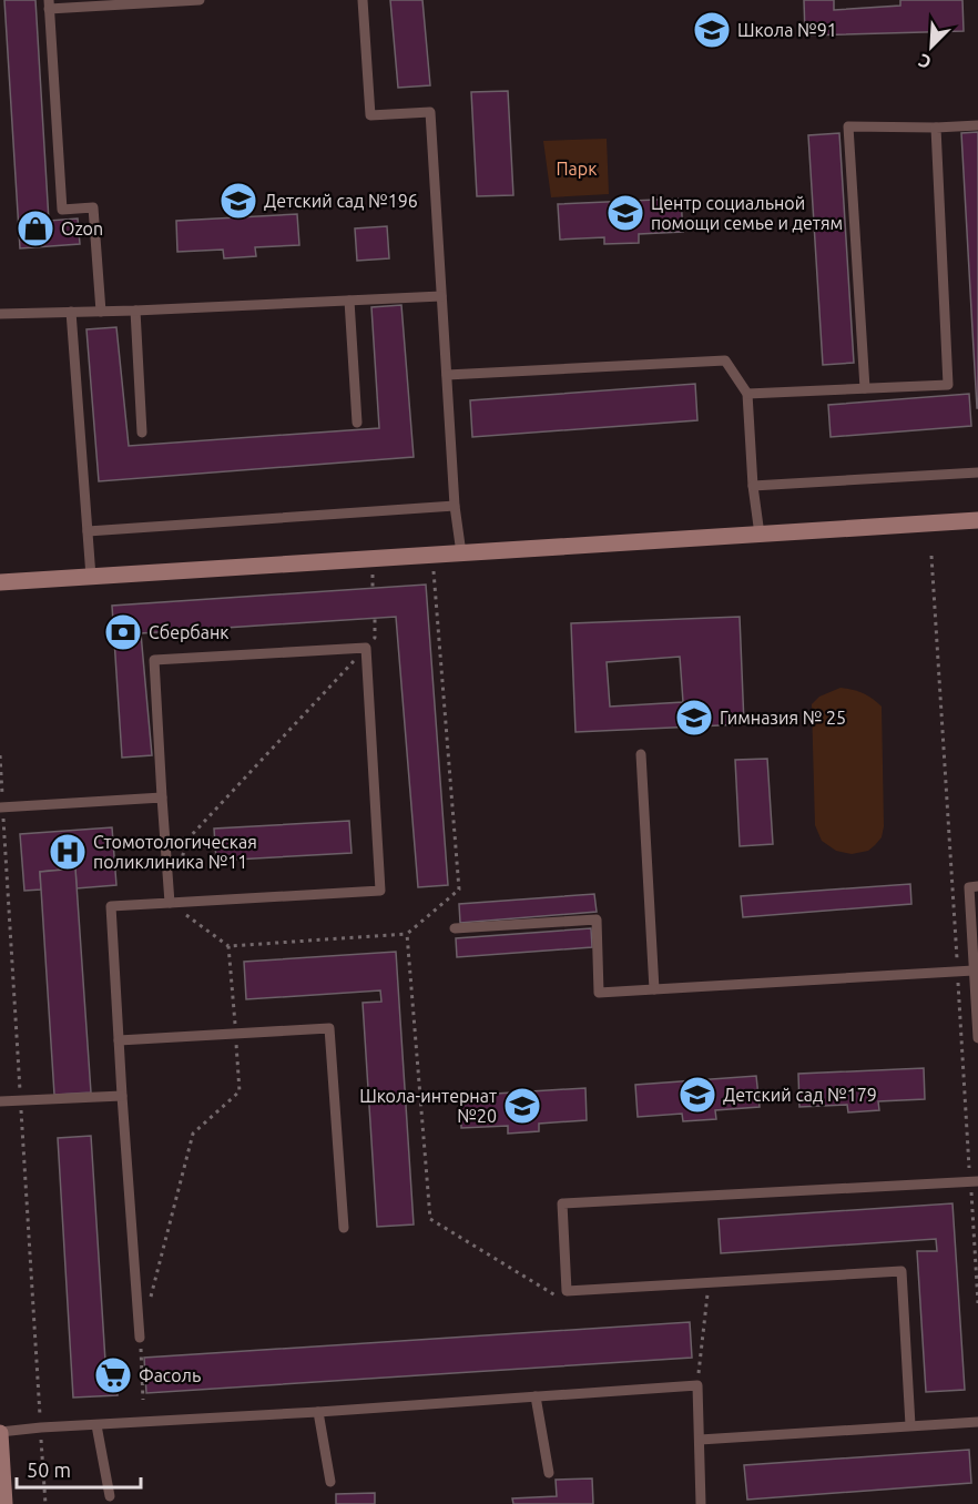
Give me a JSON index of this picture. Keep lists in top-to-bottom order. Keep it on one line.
{"parks":["Парк"],"places":{"school or university":["Школа №91","Детский сад №196","Центр социальной помощи семье и детям","Гимназия № 25","Детский сад №179","Школа-интернат №20"],"shop":["Ozon"],"bank":["Сбербанк"],"hospital":["Стомотологическая поликлиника №11"],"supermarket":["Фасоль"]},"scale_bar":"50 m","north":"bottom left"}
